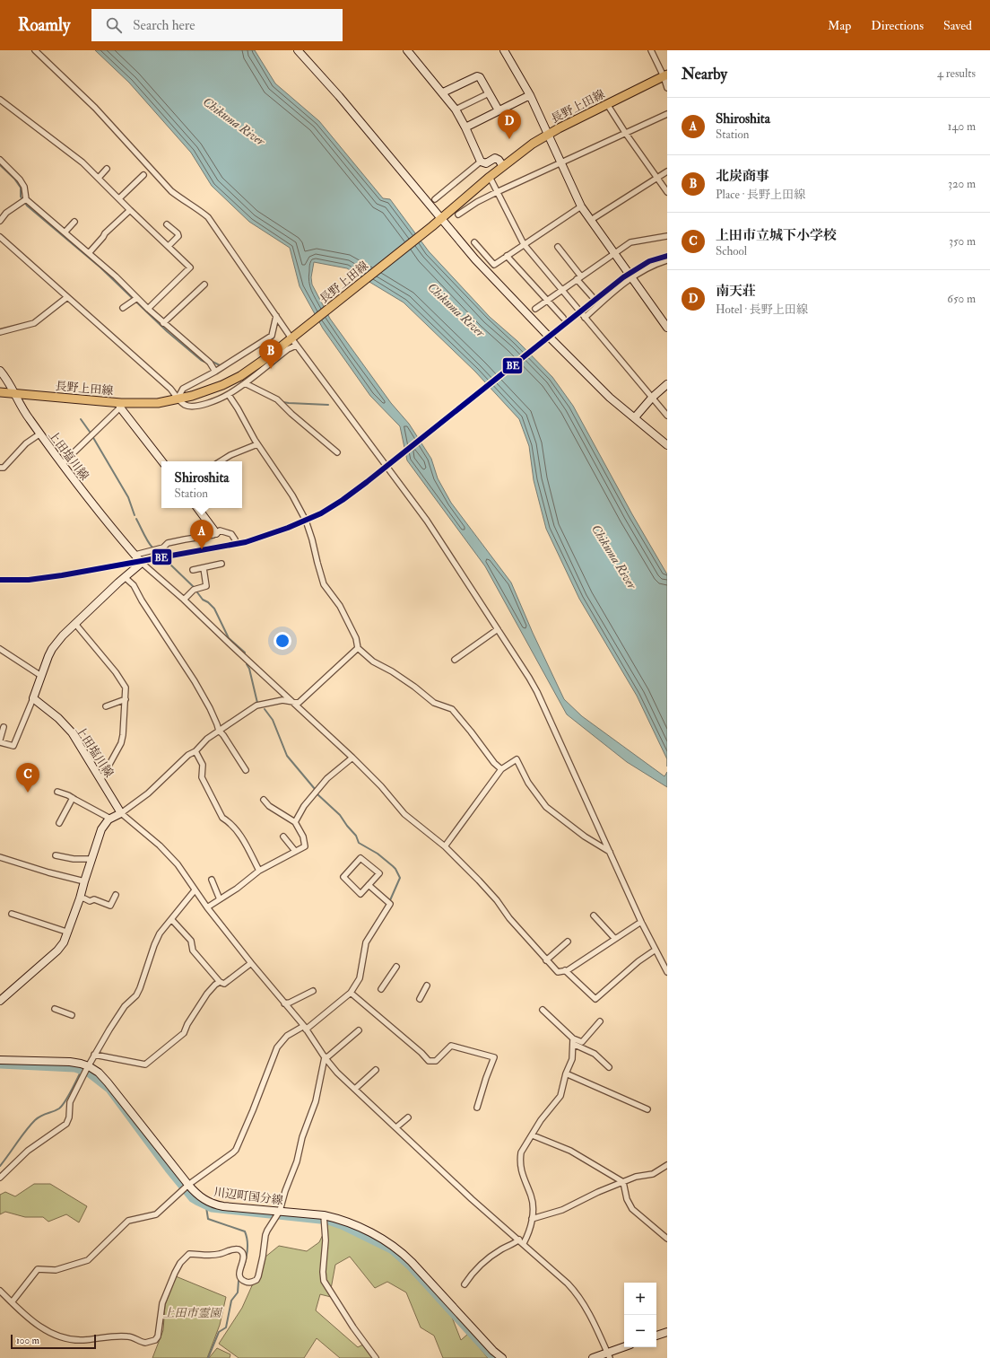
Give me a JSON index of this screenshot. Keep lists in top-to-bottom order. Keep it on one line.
{"streets":{"main road":["長野上田線"],"street":["上田塩川線","川辺町国分線"]},"crossings":[["長野上田線","上田塩川線"]],"water":["Chikuma River"],"parks":["上田市霊園"],"lines":["transit line BE"],"scale_bar":"100 m","page":{"header":"Roamly","search":"Search here","nav":["Map","Directions","Saved"],"heading":["Nearby","4 results"],"list":[{"mark":"A","name":"Shiroshita","note":"Station","value":"140 m"},{"mark":"B","name":"北炭商事","note":"Place · 長野上田線","value":"320 m"},{"mark":"C","name":"上田市立城下小学校","note":"School","value":"350 m"},{"mark":"D","name":"南天荘","note":"Hotel · 長野上田線","value":"650 m"}],"pins":["D","B","A","C"],"popup":["Shiroshita","Station"],"map_buttons":["+","−"],"scale":"100 m"}}
